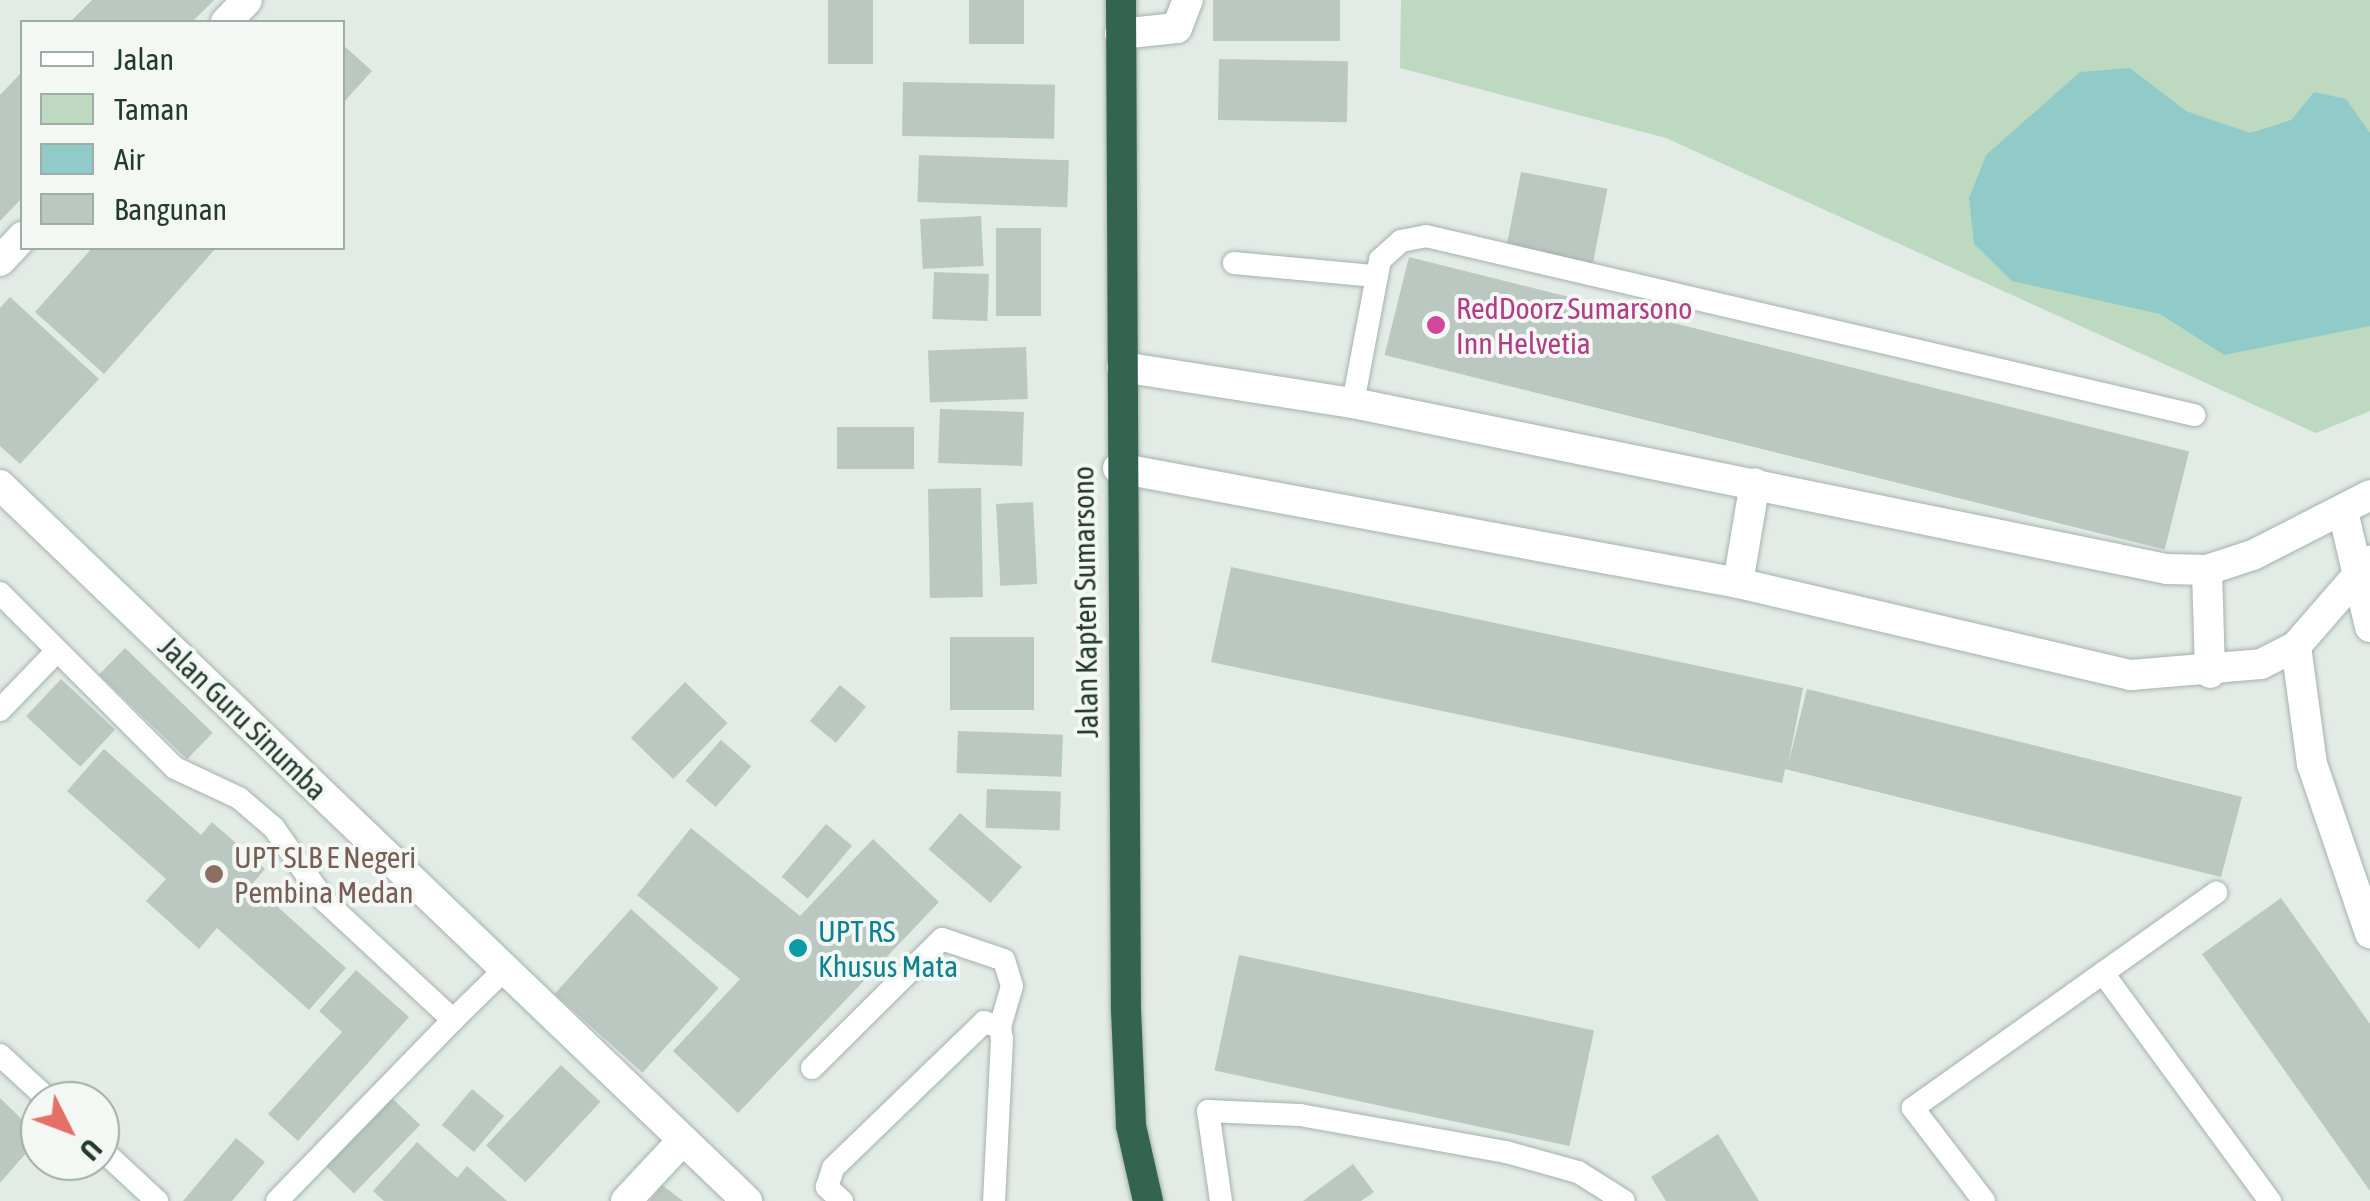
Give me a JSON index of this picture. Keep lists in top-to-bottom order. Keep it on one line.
{"streets":{"highway":["Jalan Kapten Sumarsono"],"street":["Jalan Guru Sinumba"]},"places":["RedDoorz Sumarsono Inn Helvetia","UPT SLB E Negeri Pembina Medan","UPT RS Khusus Mata"],"legend":["Jalan","Taman","Air","Bangunan"],"north":"bottom right"}
